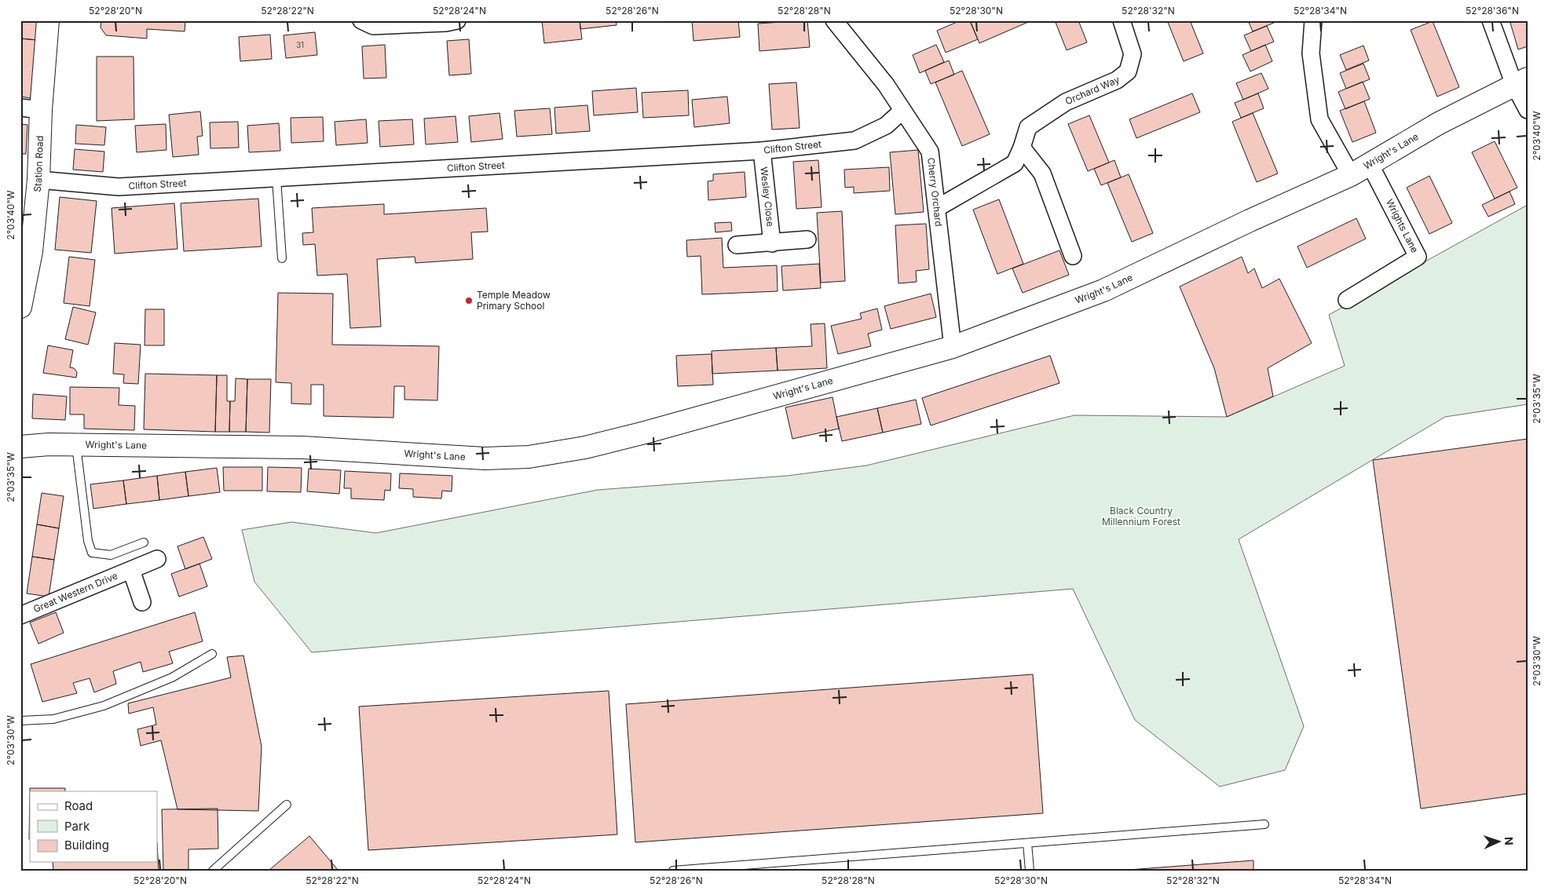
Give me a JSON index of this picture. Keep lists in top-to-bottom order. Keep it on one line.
{"streets":{"street":["Orchard Way","Clifton Street","Wright's Lane","Station Road","Cherry Orchard","Wesley Close","Wrights Lane","Great Western Drive"]},"crossings":[["Orchard Way","Cherry Orchard"],["Clifton Street","Station Road"],["Clifton Street","Cherry Orchard"],["Clifton Street","Wesley Close"],["Wright's Lane","Cherry Orchard"],["Wright's Lane","Wrights Lane"]],"parks":["Black Country Millennium Forest"],"places":["Temple Meadow Primary School"],"house_numbers":["31"],"legend":["Road","Park","Building"],"north":"right","coordinates":["52°28'20\"N","52°28'22\"N","52°28'24\"N","52°28'26\"N","52°28'28\"N","52°28'30\"N","52°28'32\"N","52°28'34\"N","52°28'36\"N","2°03'40\"W","2°03'35\"W","2°03'30\"W"]}
